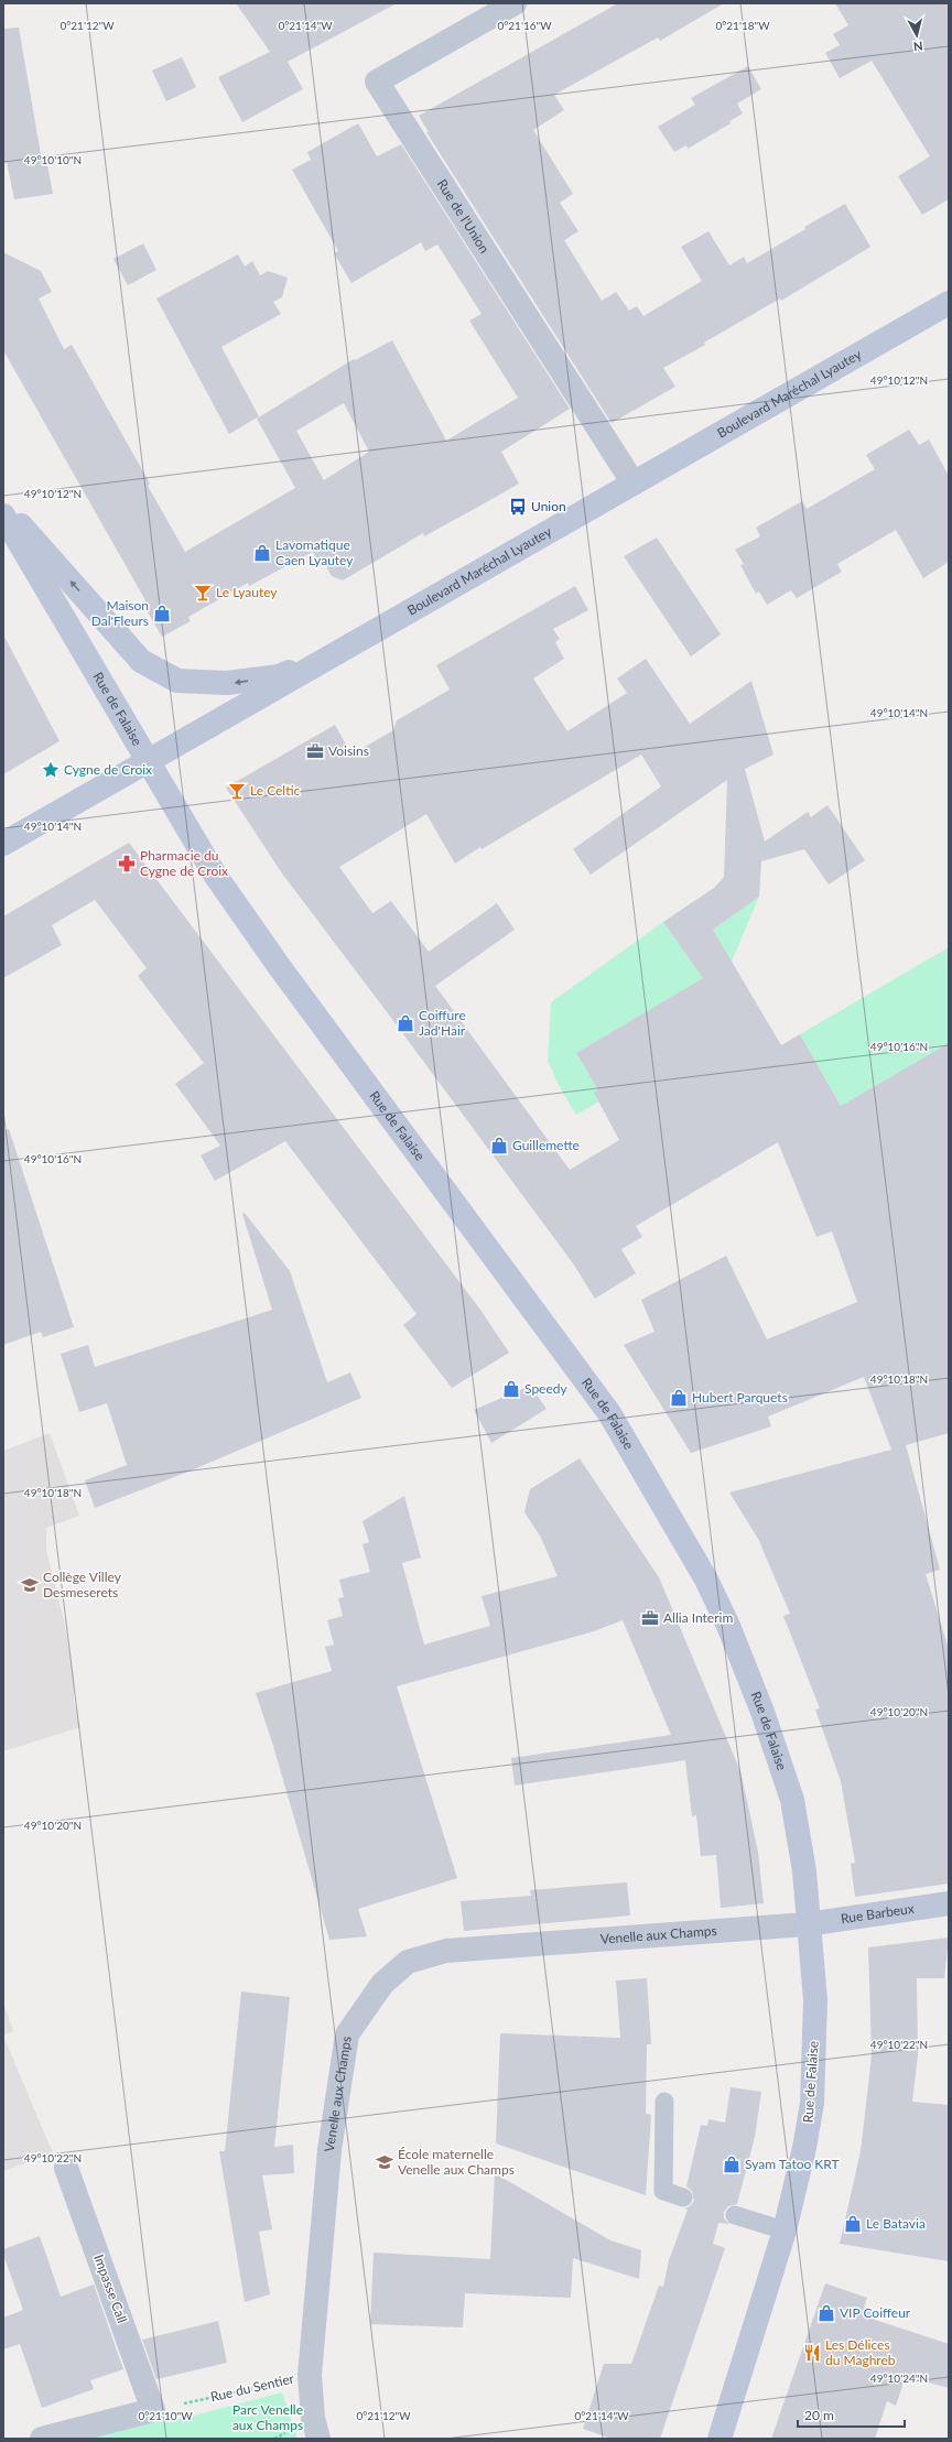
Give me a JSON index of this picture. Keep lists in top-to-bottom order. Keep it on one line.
{"streets":{"main road":["Boulevard Maréchal Lyautey","Rue de Falaise","Rue Barbeux"],"street":["Rue de l'Union","Venelle aux Champs","Impasse Call"],"path":["Rue du Sentier"]},"crossings":[["Rue de l'Union","Boulevard Maréchal Lyautey"],["Boulevard Maréchal Lyautey","Rue de Falaise"],["Rue de Falaise","Rue Barbeux"],["Rue de Falaise","Venelle aux Champs"],["Rue Barbeux","Venelle aux Champs"],["Venelle aux Champs","Rue du Sentier"],["Impasse Call","Rue du Sentier"]],"parks":["Parc Venelle aux Champs"],"places":{"bus stop":["Union"],"shop":["Lavomatique Caen Lyautey","Maison Dal'Fleurs","Coiffure Jad'Hair","Guillemette","Speedy","Hubert Parquets","Syam Tatoo KRT","Le Batavia","VIP Coiffeur"],"bar":["Le Lyautey","Le Celtic"],"office":["Voisins","Allia Interim"],"place":["Cygne de Croix"],"pharmacy":["Pharmacie du Cygne de Croix"],"school or university":["Collège Villey Desmeserets","École maternelle Venelle aux Champs"],"restaurant":["Les Délices du Maghreb"]},"scale_bar":"20 m","north":"bottom","coordinates":["0°21'12\"W","0°21'14\"W","0°21'16\"W","0°21'18\"W","49°10'10\"N","49°10'12\"N","49°10'14\"N","49°10'16\"N","49°10'18\"N","49°10'20\"N","49°10'22\"N","49°10'24\"N","0°21'10\"W"]}
